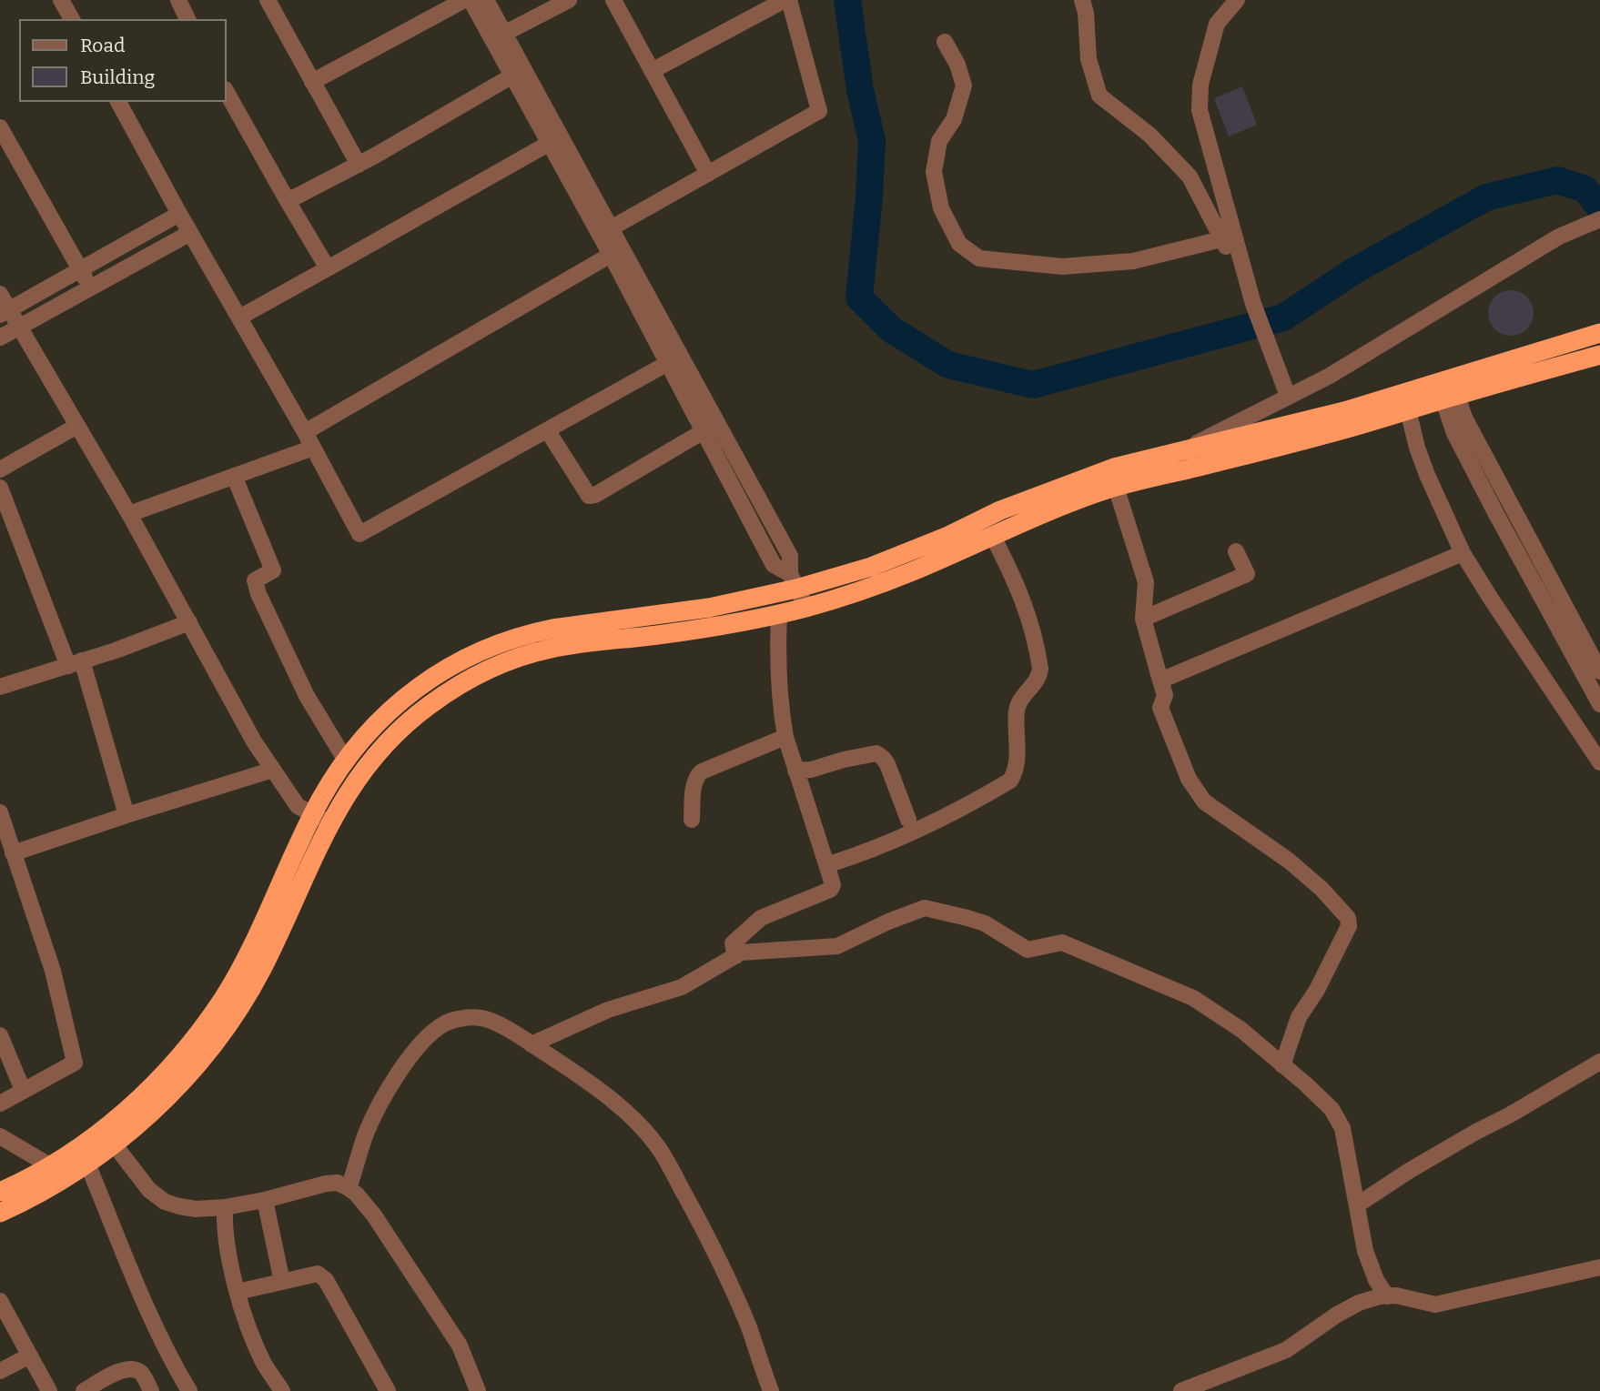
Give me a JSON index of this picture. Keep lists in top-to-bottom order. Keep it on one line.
{"legend":["Road","Building"]}
